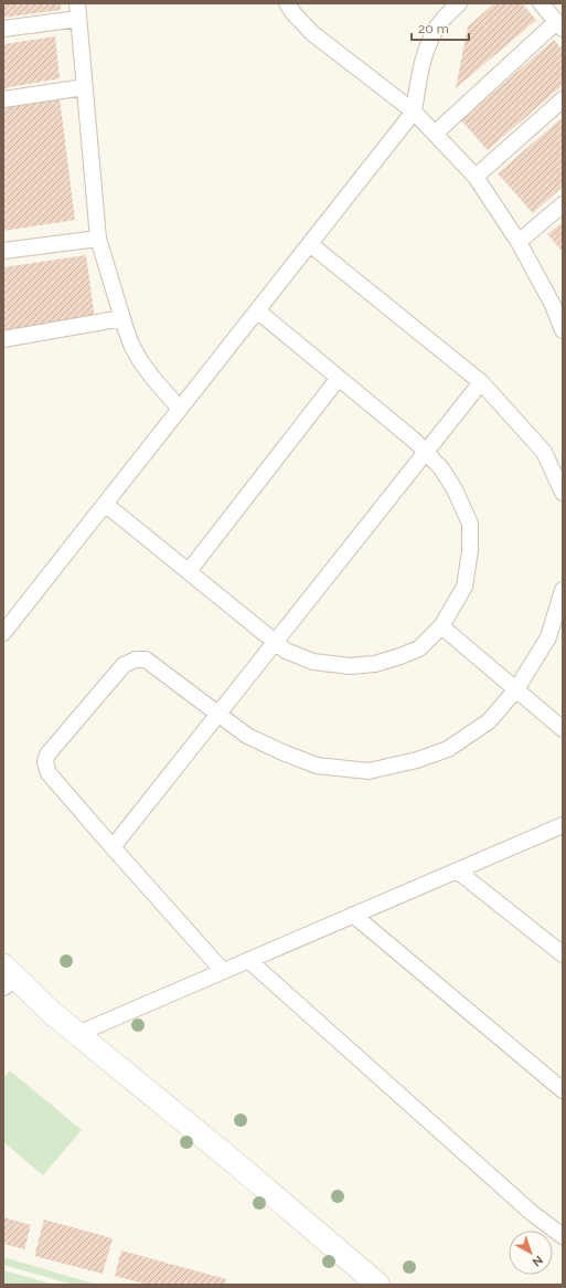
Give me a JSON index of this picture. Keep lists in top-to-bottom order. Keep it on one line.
{"scale_bar":"20 m","north":"bottom right"}
